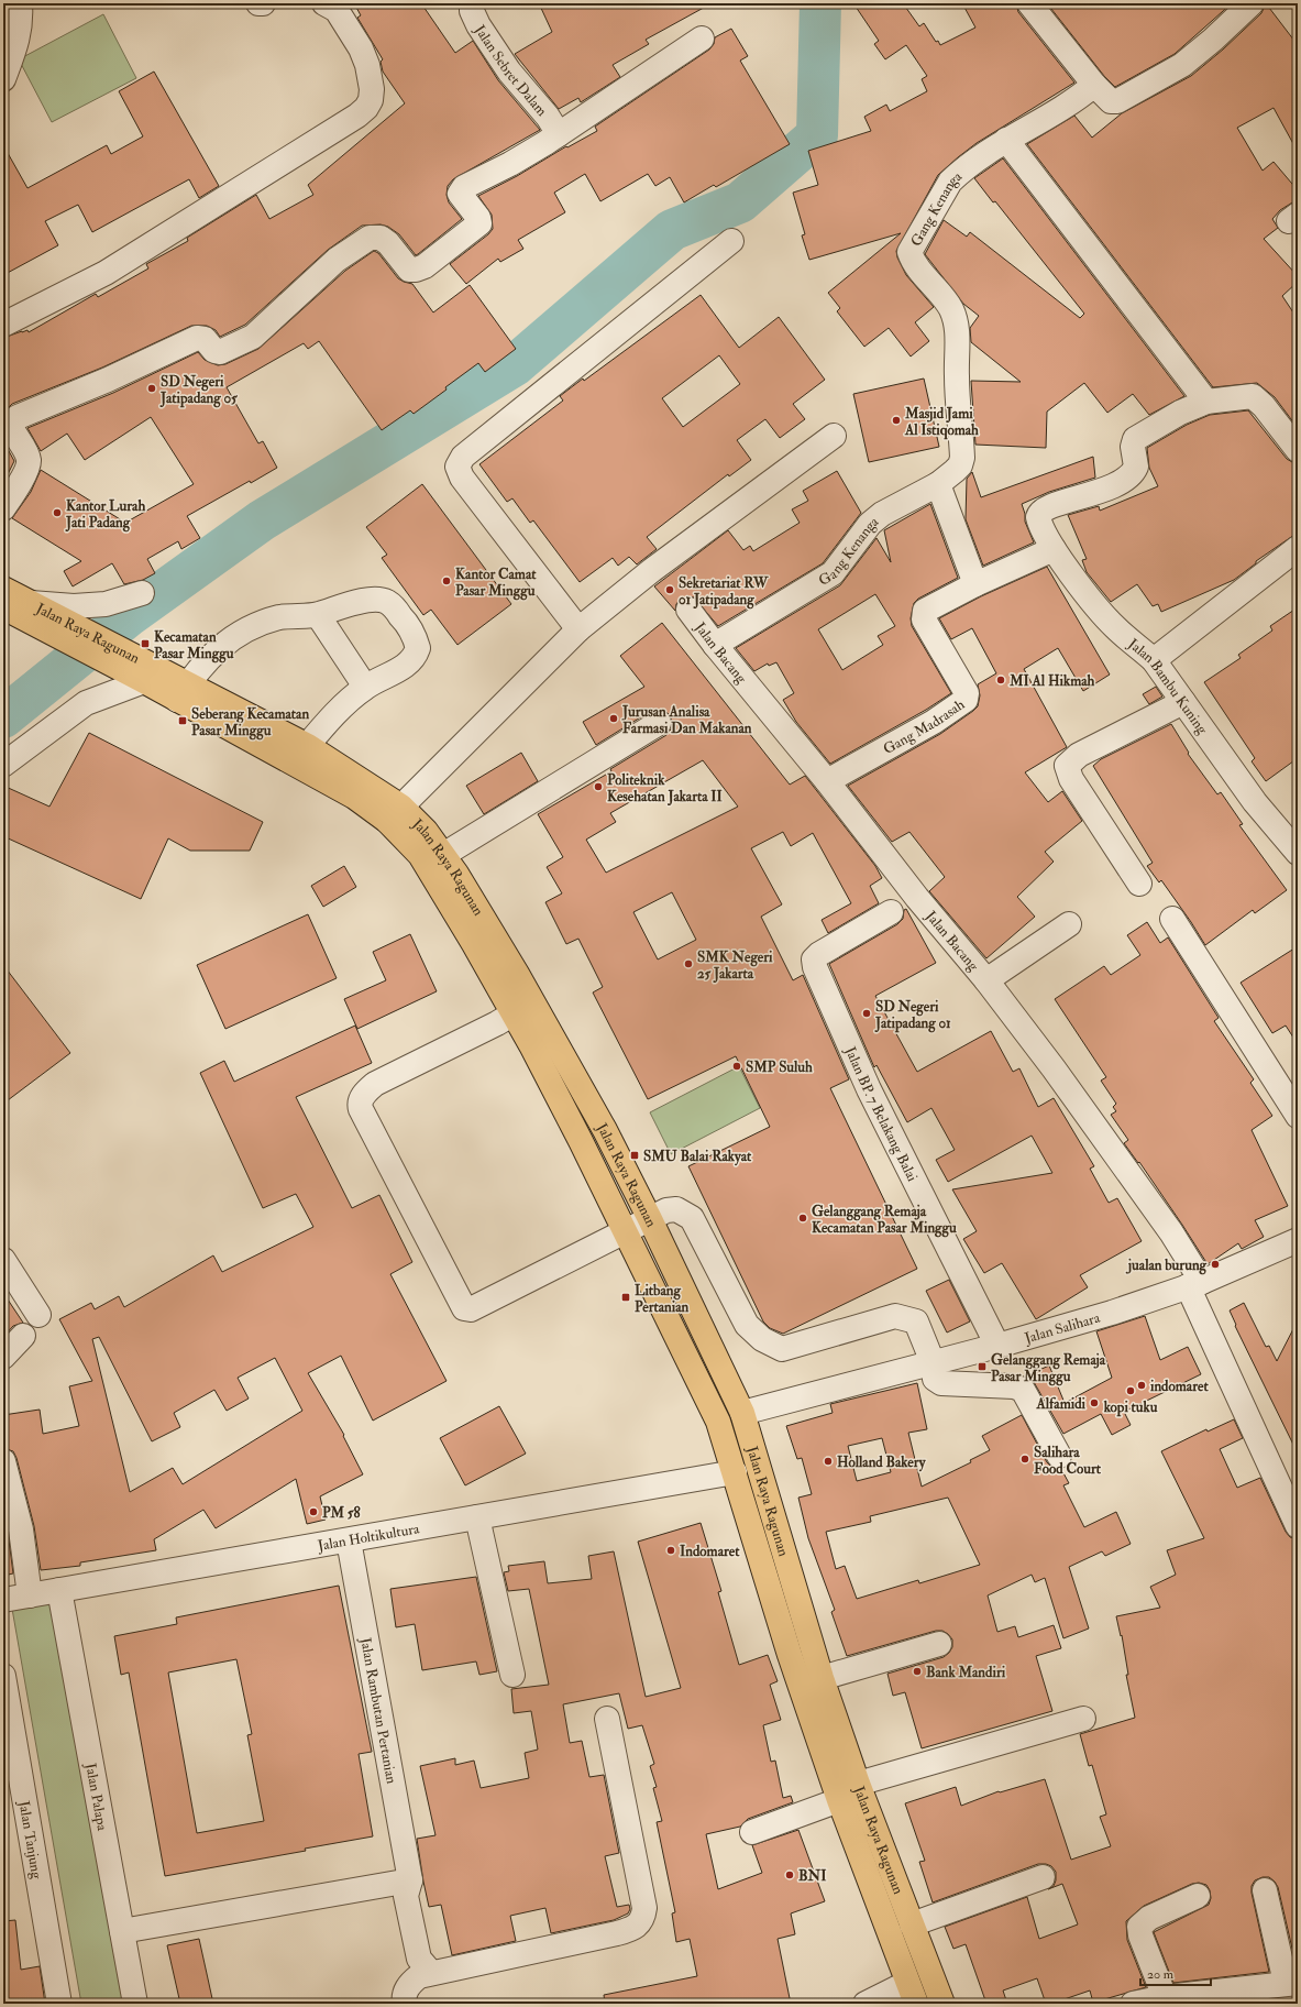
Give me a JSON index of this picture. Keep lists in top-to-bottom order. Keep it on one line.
{"streets":{"main road":["Jalan Raya Ragunan"],"street":["Jalan Sebret Dalam","Gang Kenanga","Jalan Bacang","Jalan Bambu Kuning","Gang Madrasah","Jalan BP. 7 Belakang Balai","Jalan Salihara","Jalan Holtikultura","Jalan Rambutan Pertanian","Jalan Palapa","Jalan Tanjung"]},"crossings":[["Gang Kenanga","Jalan Bacang"],["Jalan Raya Ragunan","Jalan Salihara"],["Jalan Raya Ragunan","Jalan Holtikultura"],["Jalan Bacang","Gang Madrasah"],["Jalan Bacang","Jalan Salihara"],["Jalan BP. 7 Belakang Balai","Jalan Salihara"],["Jalan Holtikultura","Jalan Rambutan Pertanian"],["Jalan Holtikultura","Jalan Palapa"]],"places":{"other":["SD Negeri Jatipadang 05","Masjid Jami Al Istiqomah","Kantor Lurah Jati Padang","Kantor Camat Pasar Minggu","Sekretariat RW 01 Jatipadang","MI Al Hikmah","Jurusan Analisa Farmasi Dan Makanan","Politeknik Kesehatan Jakarta II","SMK Negeri 25 Jakarta","SD Negeri Jatipadang 01","SMP Suluh","Gelanggang Remaja Kecamatan Pasar Minggu","jualan burung","indomaret","kopi tuku","Alfamidi","Salihara Food Court","Holland Bakery","PM 58","Indomaret","Bank Mandiri","BNI"],"transit":["Kecamatan Pasar Minggu","Seberang Kecamatan Pasar Minggu","SMU Balai Rakyat","Litbang Pertanian","Gelanggang Remaja Pasar Minggu"]},"scale_bar":"20 m"}
